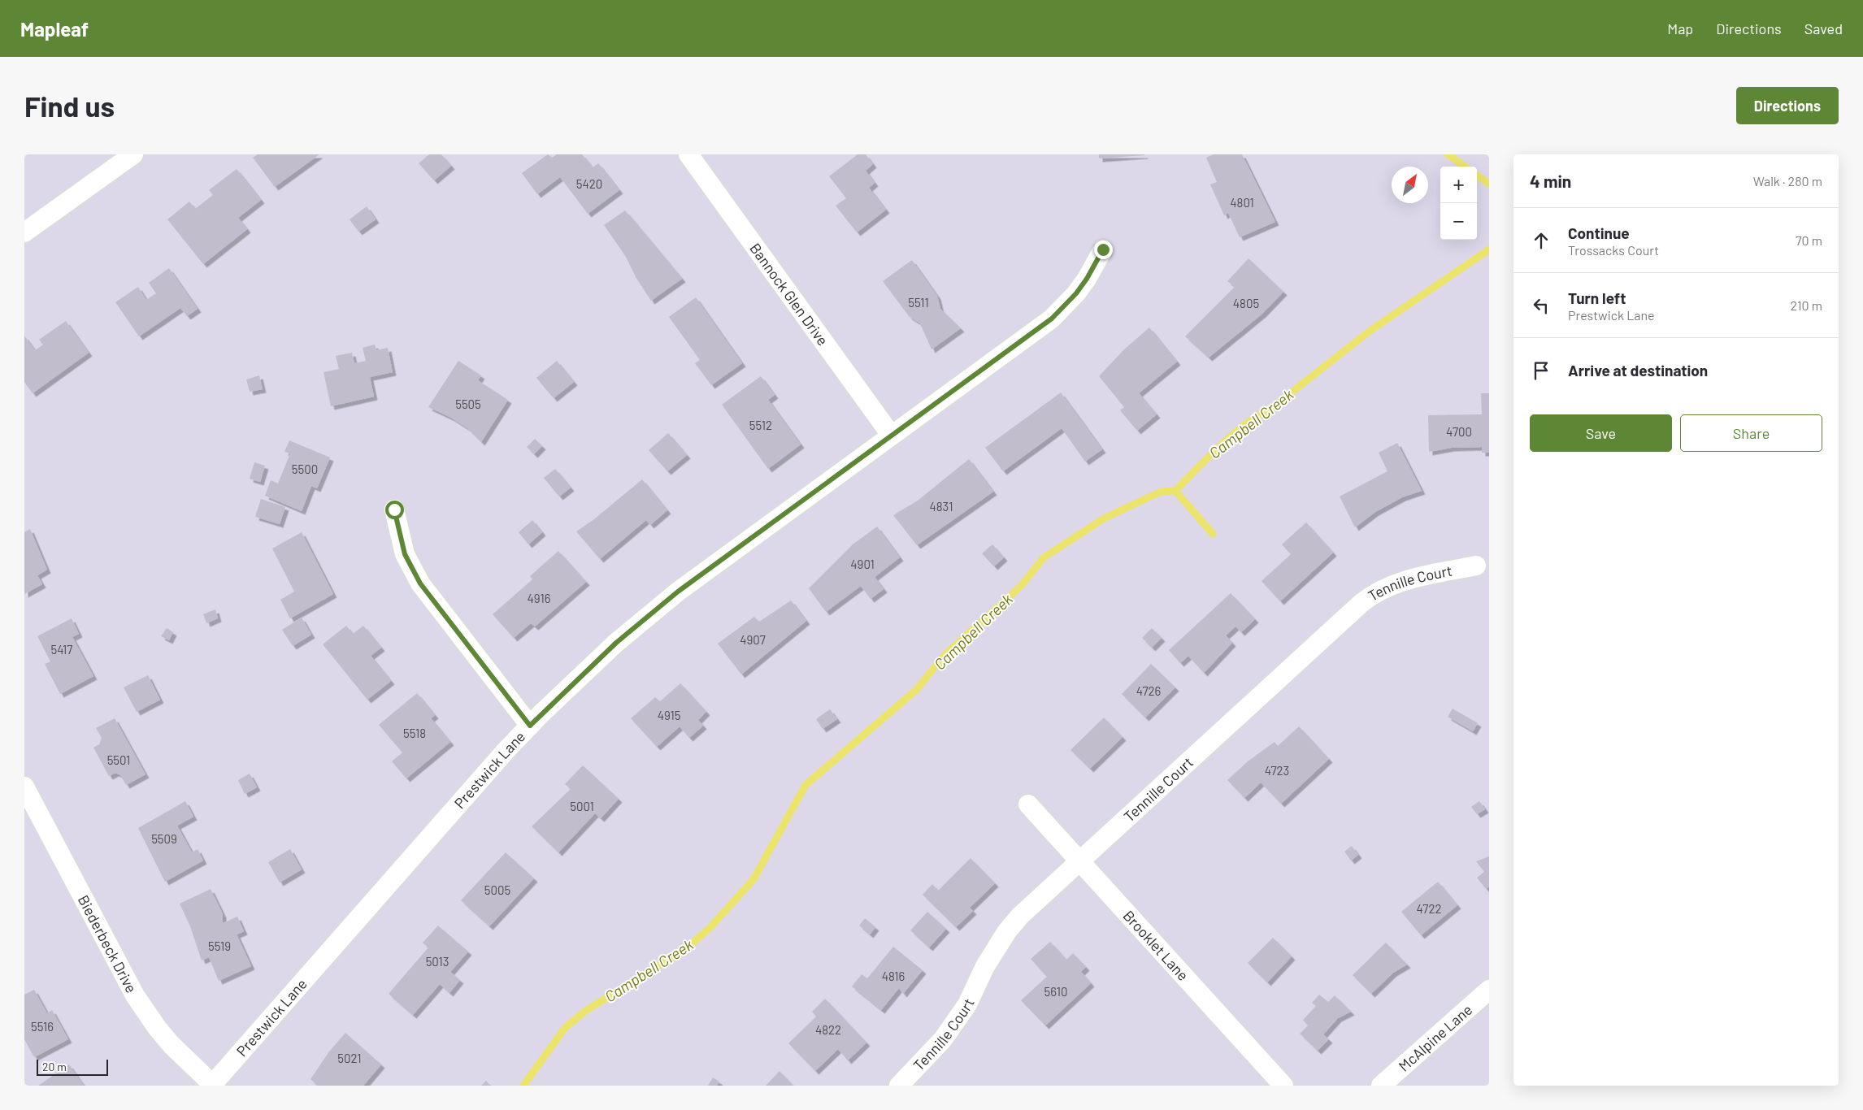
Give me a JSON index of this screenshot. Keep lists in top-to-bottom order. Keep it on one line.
{"streets":{"street":["Bannock Glen Drive","Tennille Court","Prestwick Lane","Biederbeck Drive","Brooklet Lane","McAlpine Lane"]},"crossings":[["Bannock Glen Drive","Prestwick Lane"],["Tennille Court","Brooklet Lane"],["Prestwick Lane","Biederbeck Drive"]],"water":["Campbell Creek"],"house_numbers":["5420","4801","5511","4805","5505","5512","4700","5500","4831","4901","4916","4907","5417","4726","4915","5518","5501","4723","5001","5509","5005","4722","5519","5013","4816","5610","5516","4822","5021"],"scale_bar":"20 m","north":"top right","page":{"header":"Mapleaf","nav":["Map","Directions","Saved"],"buttons":["Directions",["Save","Share"]],"title":"Find us","heading":["4 min","Walk · 280 m"],"map_buttons":["+","−"],"list":[["Continue","Trossacks Court","70 m"],["Turn left","Prestwick Lane","210 m"],"Arrive at destination"],"scale":"20 m"}}
